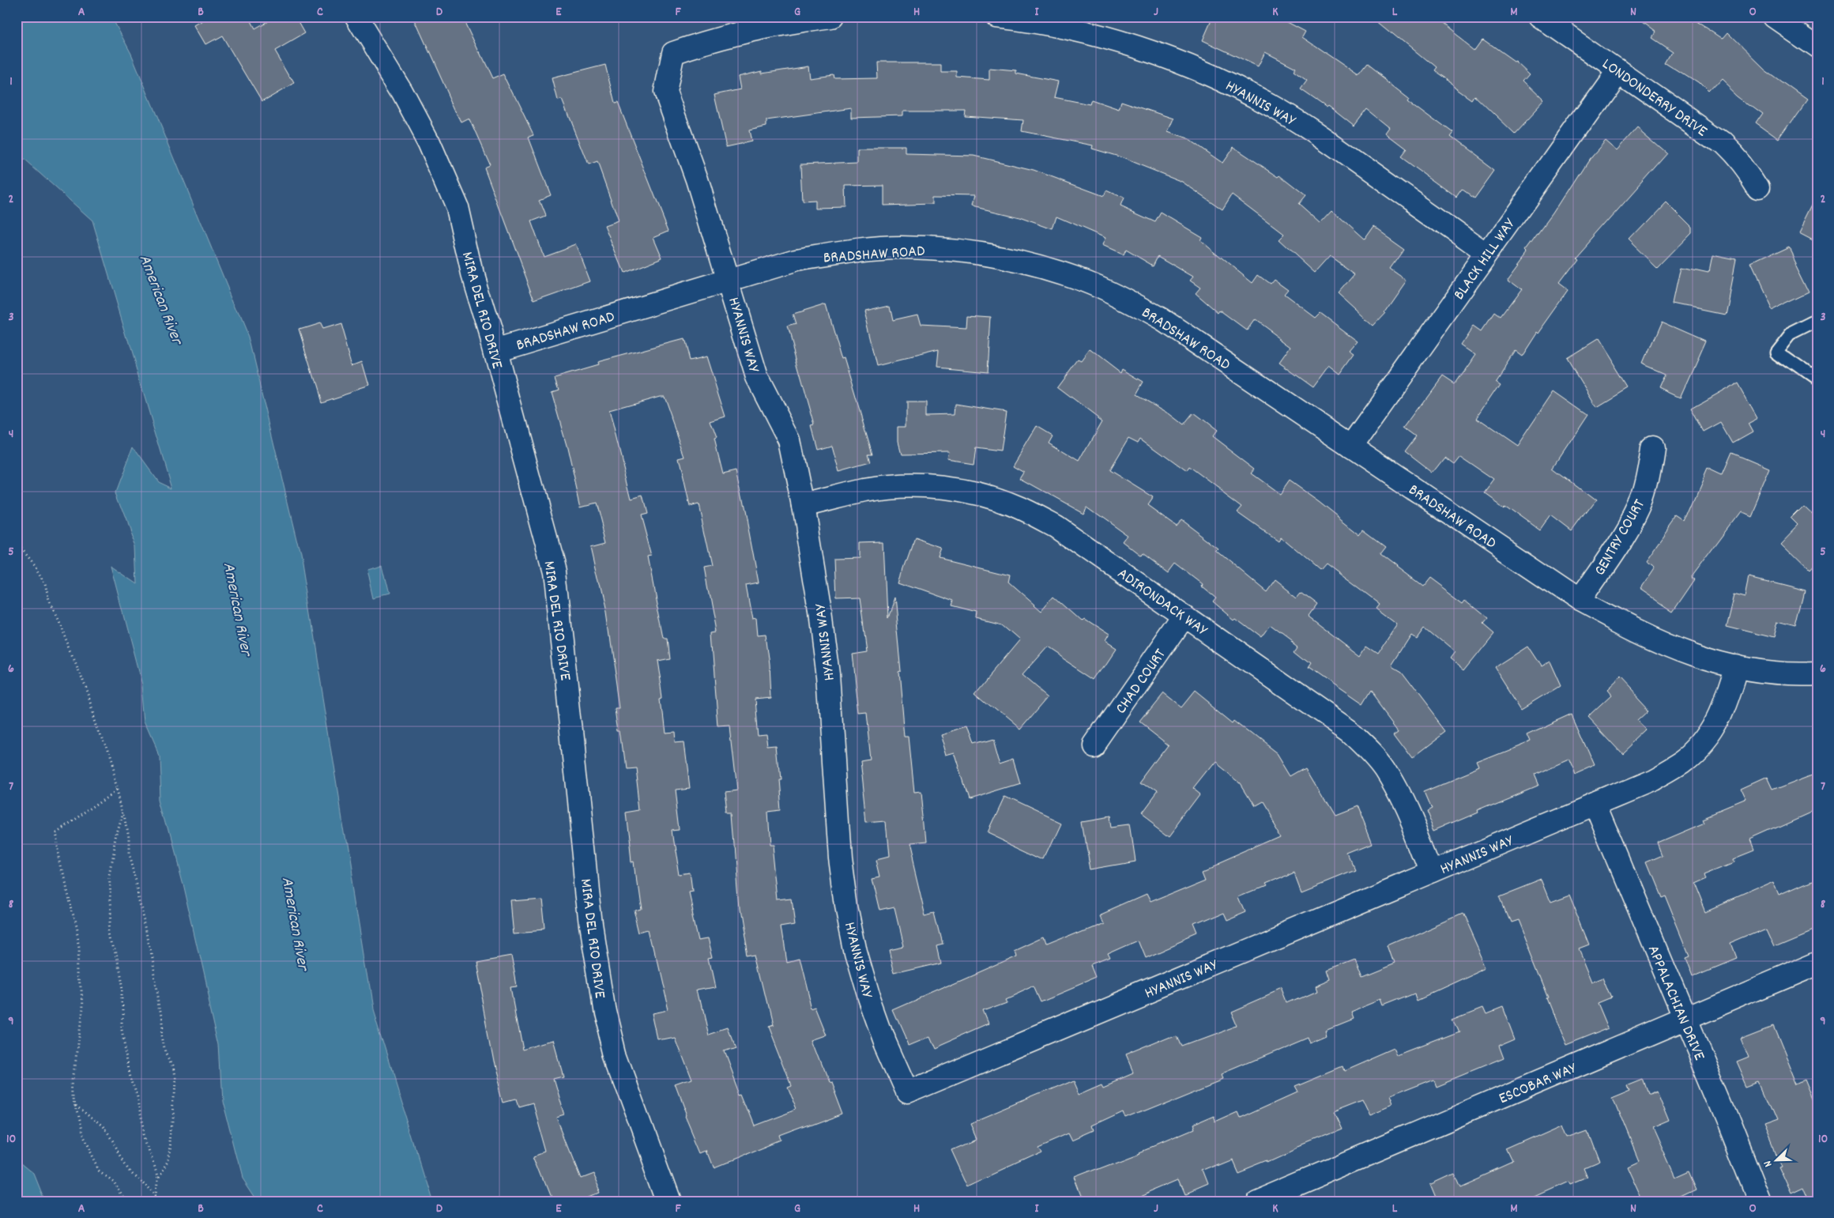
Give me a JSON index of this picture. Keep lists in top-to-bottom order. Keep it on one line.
{"streets":{"street":["LONDONDERRY DRIVE","HYANNIS WAY","BRADSHAW ROAD","BLACK HILL WAY","MIRA DEL RIO DRIVE","GENTRY COURT","ADIRONDACK WAY","CHAD COURT","APPALACHIAN DRIVE","ESCOBAR WAY"]},"crossings":[["LONDONDERRY DRIVE","BLACK HILL WAY"],["HYANNIS WAY","BRADSHAW ROAD"],["HYANNIS WAY","BLACK HILL WAY"],["HYANNIS WAY","ADIRONDACK WAY"],["HYANNIS WAY","APPALACHIAN DRIVE"],["BRADSHAW ROAD","BLACK HILL WAY"],["BRADSHAW ROAD","MIRA DEL RIO DRIVE"],["BRADSHAW ROAD","GENTRY COURT"],["ADIRONDACK WAY","CHAD COURT"],["APPALACHIAN DRIVE","ESCOBAR WAY"]],"water":["American River"],"north":"bottom left","grid":{"columns":["A","B","C","D","E","F","G","H","I","J","K","L","M","N","O"],"rows":["1","2","3","4","5","6","7","8","9","10"]}}
